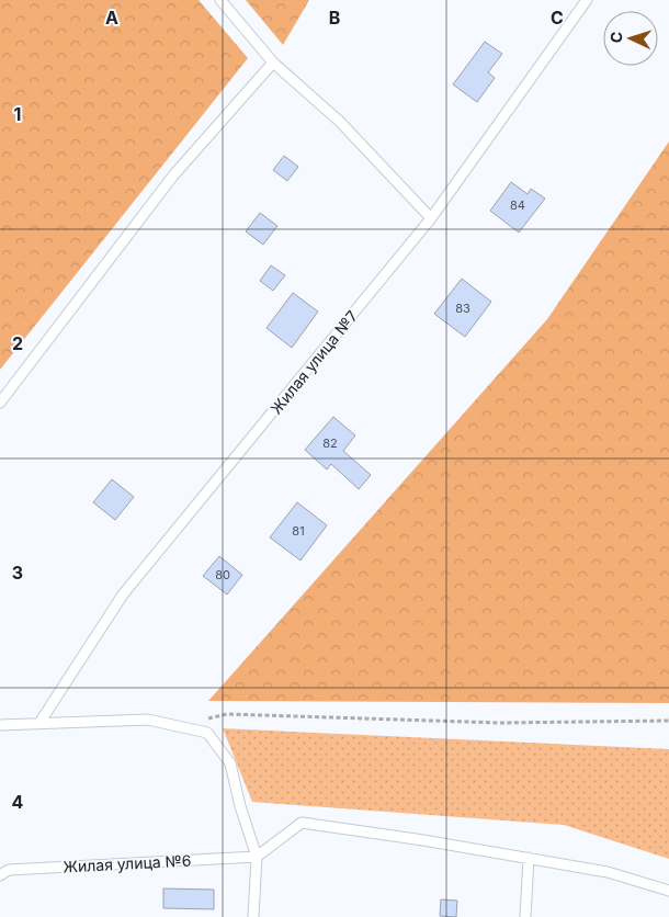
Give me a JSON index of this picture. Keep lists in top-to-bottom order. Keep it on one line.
{"streets":{"lane":["Жилая улица №7","Жилая улица №6"]},"house_numbers":["84","83","82","81","80"],"north":"left","grid":{"columns":["A","B","C"],"rows":["1","2","3","4"]}}
